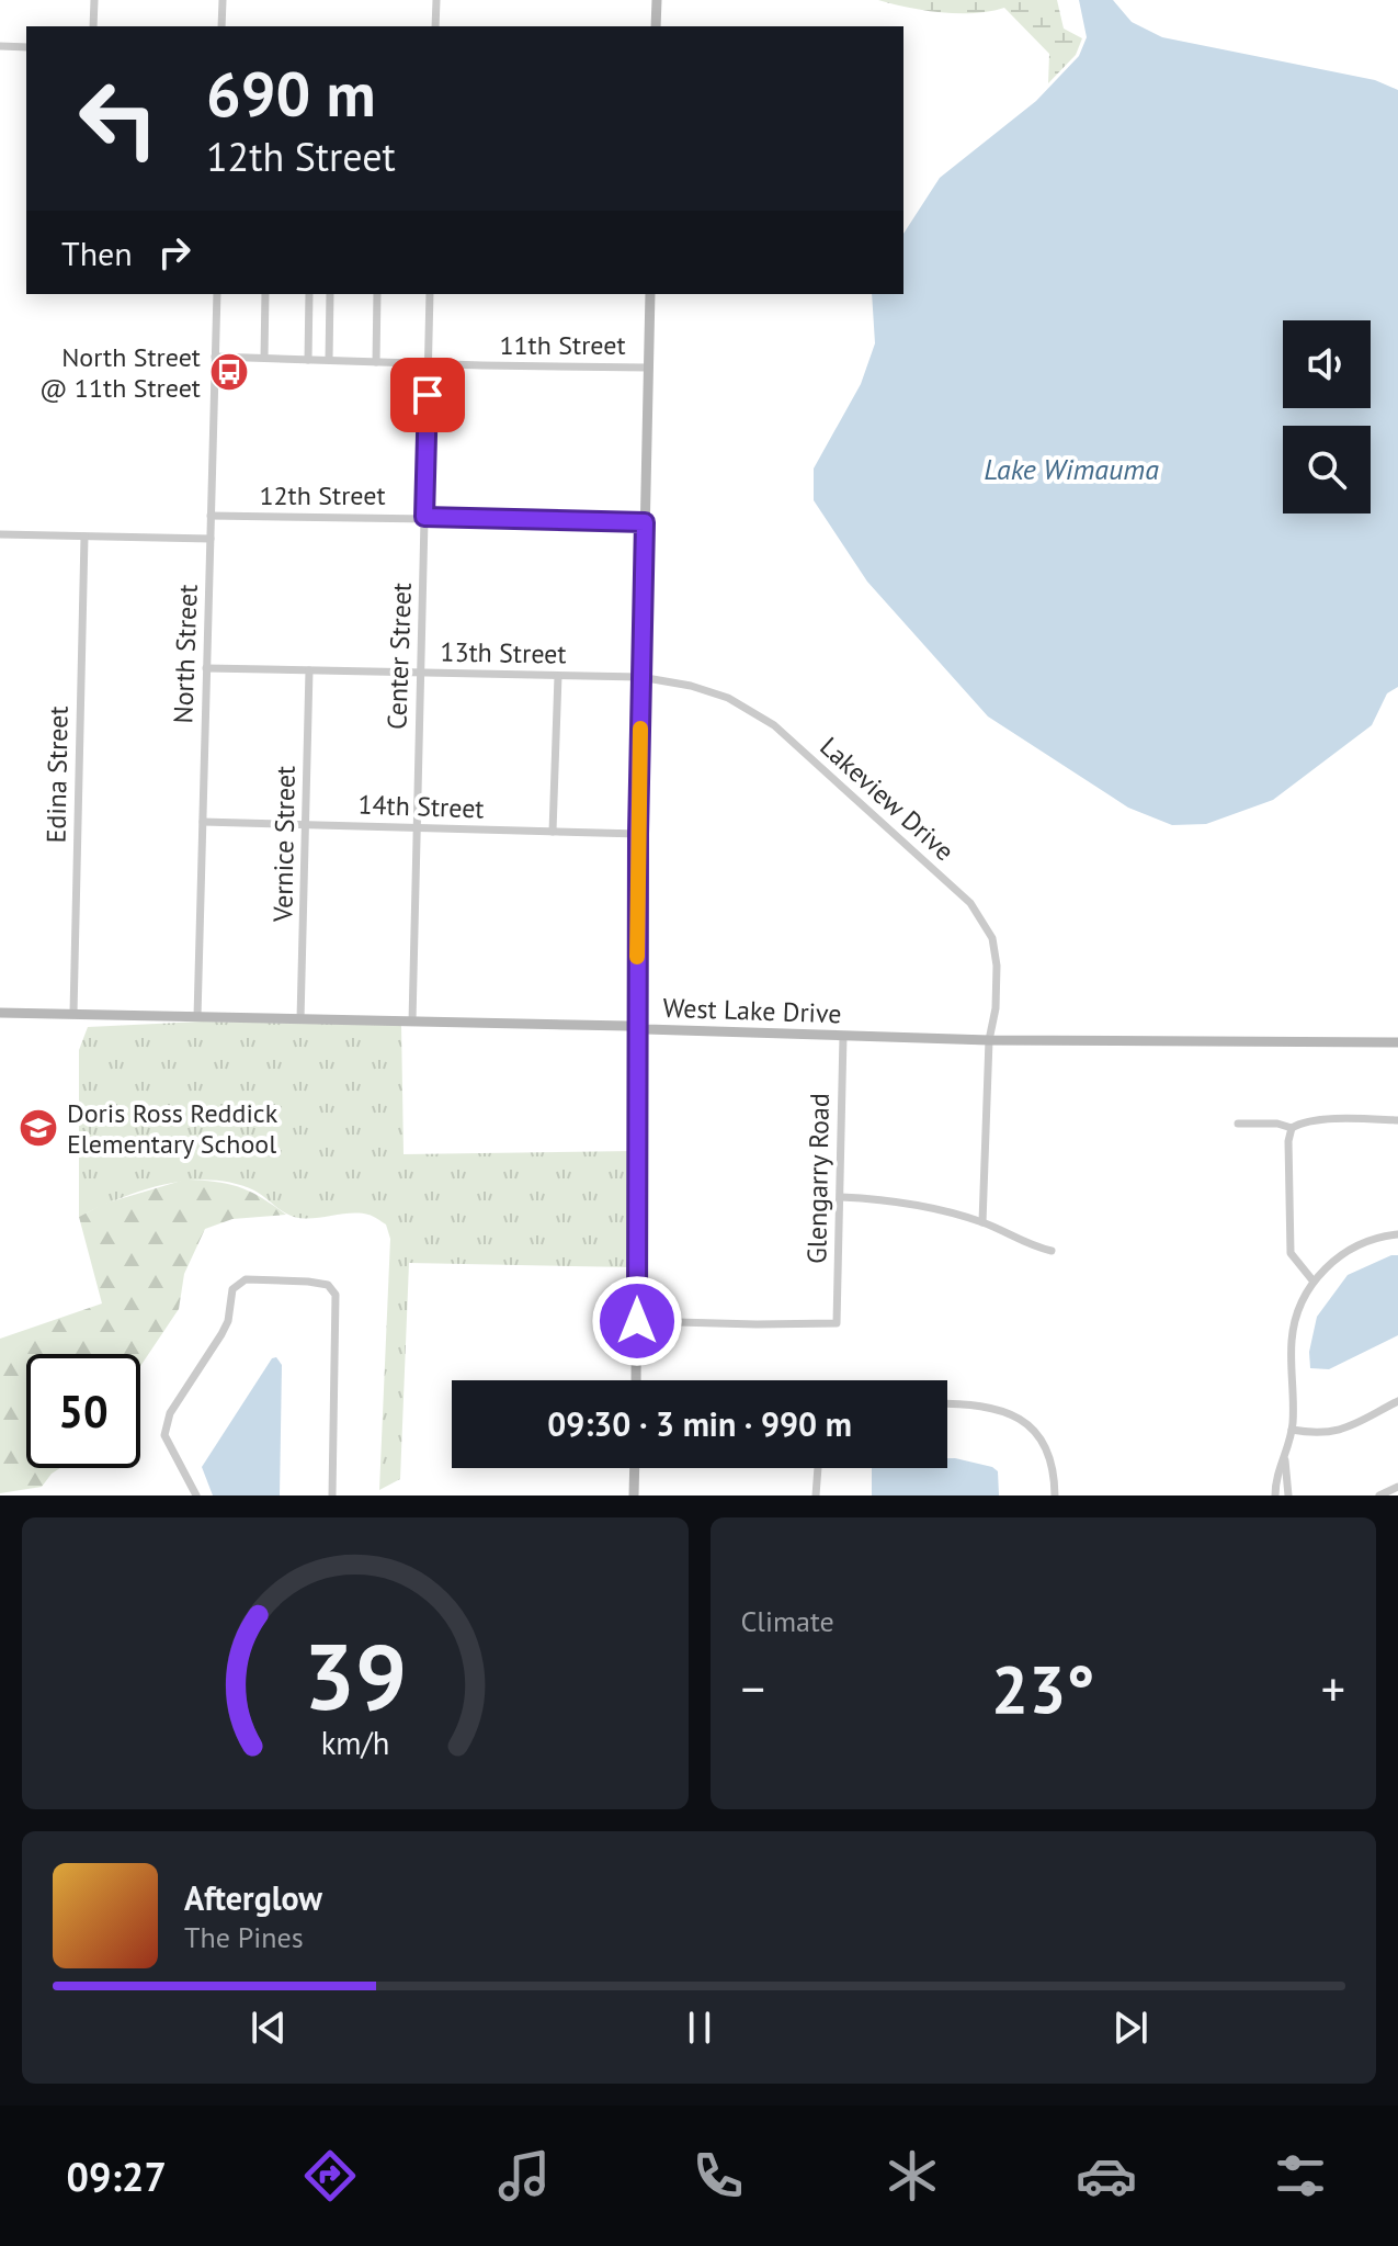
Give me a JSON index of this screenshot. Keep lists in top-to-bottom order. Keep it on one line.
{"streets":{"street":["11th Street","12th Street","13th Street","North Street","Center Street","Edina Street","Lakeview Drive","14th Street","Vernice Street","West Lake Drive","Glengarry Road"]},"crossings":[["11th Street","North Street"],["11th Street","Center Street"],["12th Street","North Street"],["12th Street","Center Street"],["13th Street","North Street"],["13th Street","Center Street"],["13th Street","Lakeview Drive"],["13th Street","Vernice Street"],["North Street","14th Street"],["North Street","West Lake Drive"],["Center Street","14th Street"],["Center Street","West Lake Drive"],["Edina Street","West Lake Drive"],["Lakeview Drive","West Lake Drive"],["14th Street","Vernice Street"],["Vernice Street","West Lake Drive"],["West Lake Drive","Glengarry Road"]],"water":["Lake Wimauma"],"places":{"bus stop":["North Street @ 11th Street"],"school or university":["Doris Ross Reddick Elementary School"]},"page":{"turn":["690 m","12th Street"],"then":"Then","limit":"50","trip":"09:30 · 3 min · 990 m","tile":"Climate","heat":["−","23°","+"],"song":["Afterglow","The Pines"],"tabs":"09:27","gauge":["39","km/h"]}}
